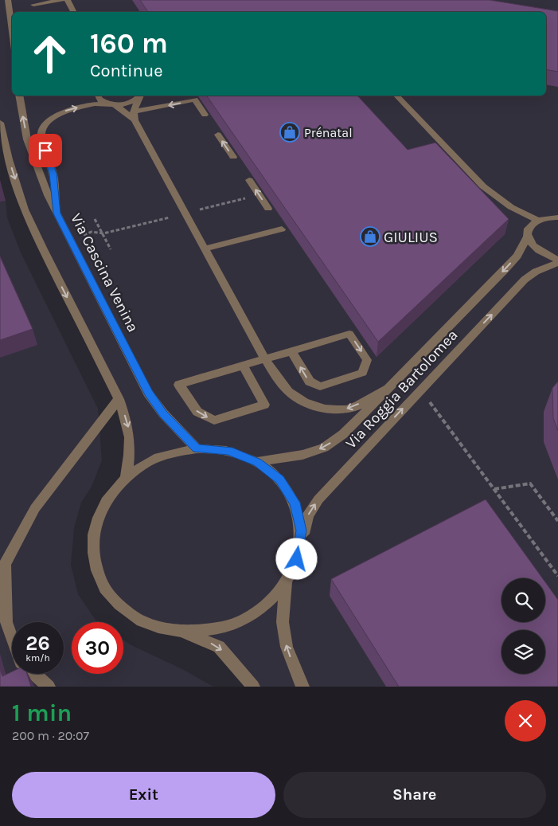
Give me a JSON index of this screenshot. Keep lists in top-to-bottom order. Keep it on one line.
{"streets":{"street":["Via Cascina Venina","Via Roggia Bartolomea"]},"places":{"shop":["Prénatal","GIULIUS"]},"page":{"turn":["160 m","Continue"],"speed":"26 km/h","limit":"30","heading":["1 min","200 m · 20:07"],"buttons":["Exit","Share"]}}
